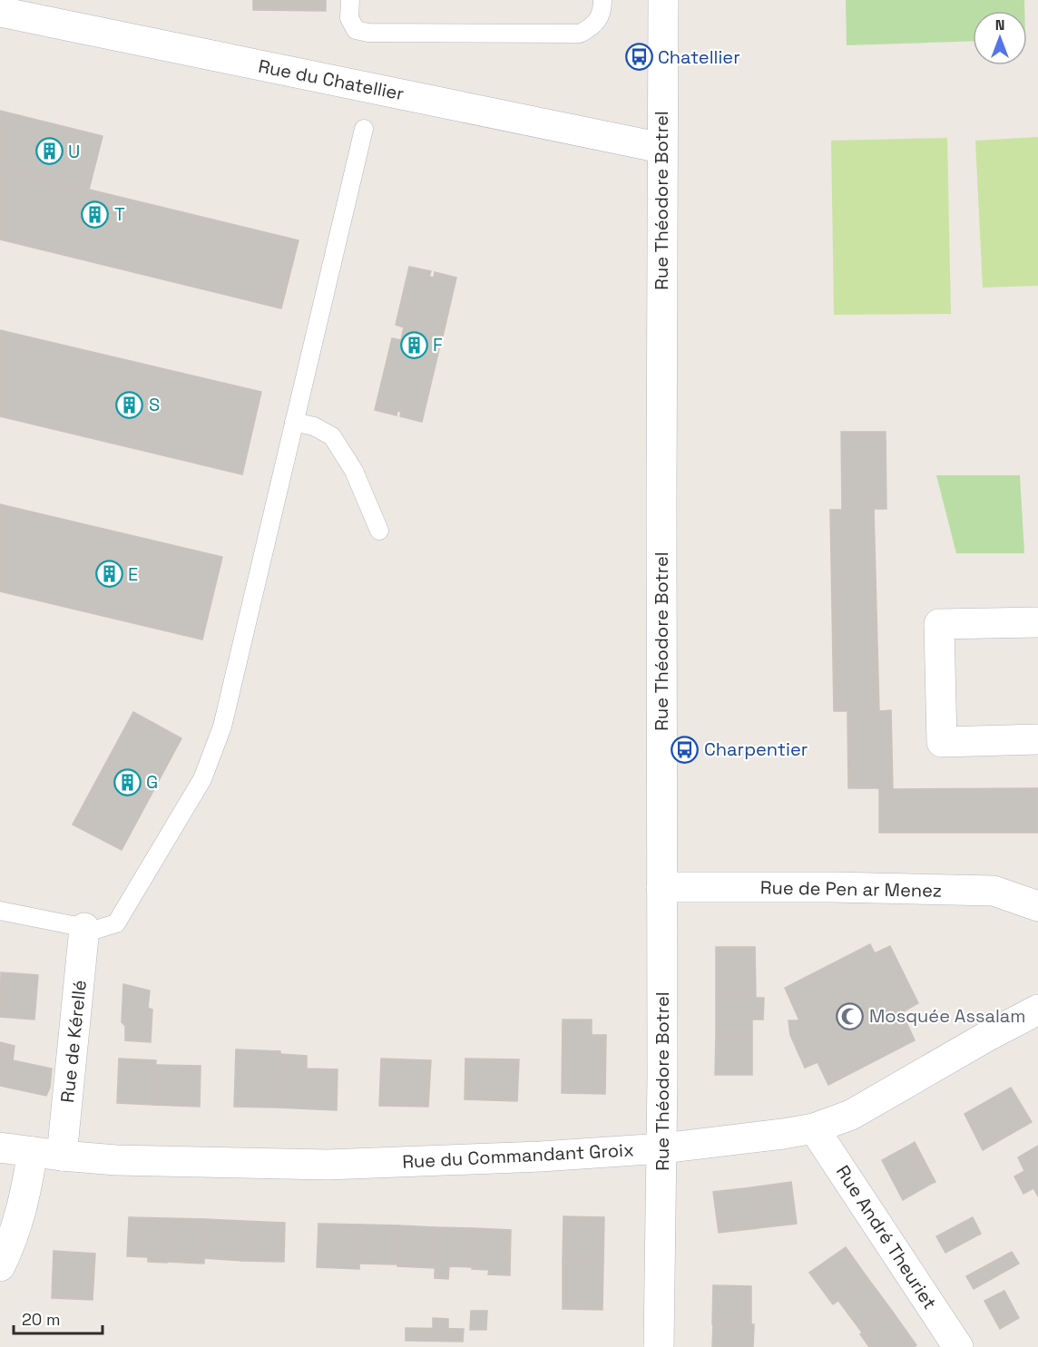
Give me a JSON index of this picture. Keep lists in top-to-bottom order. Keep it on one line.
{"streets":{"street":["Rue du Chatellier","Rue Théodore Botrel","Rue de Pen ar Menez","Rue de Kérellé","Rue du Commandant Groix","Rue André Theuriet"]},"crossings":[["Rue du Chatellier","Rue Théodore Botrel"],["Rue Théodore Botrel","Rue de Pen ar Menez"],["Rue Théodore Botrel","Rue du Commandant Groix"],["Rue de Kérellé","Rue du Commandant Groix"],["Rue du Commandant Groix","Rue André Theuriet"]],"places":{"bus stop":["Chatellier","Charpentier"],"building":["U","T","F","S","E","G"],"mosque":["Mosquée Assalam"]},"scale_bar":"20 m","north":"top"}
